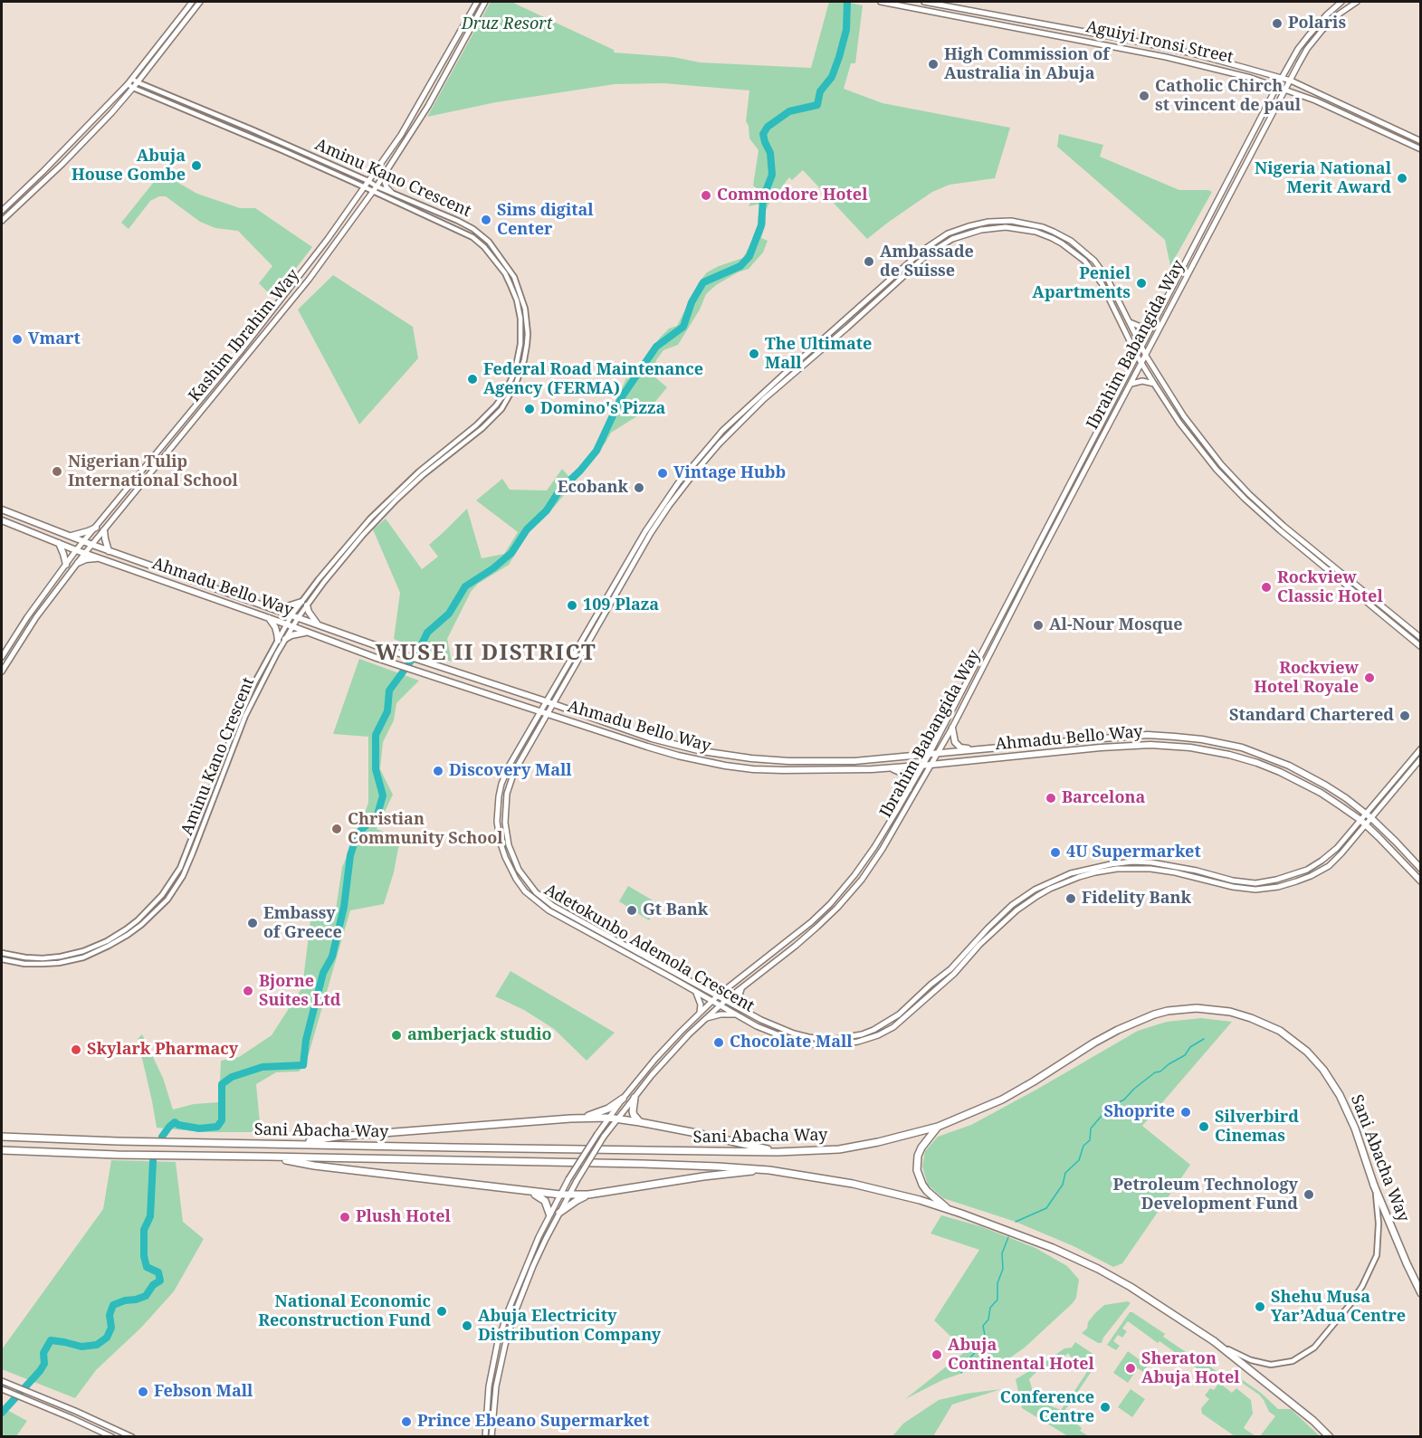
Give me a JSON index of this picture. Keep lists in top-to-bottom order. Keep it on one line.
{"streets":{"highway":["Sani Abacha Way"],"main road":["Aguiyi Ironsi Street","Kashim Ibrahim Way","Ibrahim Babangida Way","Ahmadu Bello Way","Adetokunbo Ademola Crescent"],"street":["Aminu Kano Crescent"]},"crossings":[["Aguiyi Ironsi Street","Ibrahim Babangida Way"],["Aminu Kano Crescent","Kashim Ibrahim Way"],["Aminu Kano Crescent","Ahmadu Bello Way"],["Kashim Ibrahim Way","Ahmadu Bello Way"],["Ibrahim Babangida Way","Ahmadu Bello Way"],["Ibrahim Babangida Way","Adetokunbo Ademola Crescent"],["Ahmadu Bello Way","Adetokunbo Ademola Crescent"]],"districts":["WUSE II DISTRICT"],"parks":["Druz Resort"],"places":["Polaris","High Commission of Australia in Abuja","Catholic Chirch st vincent de paul","Abuja House Gombe","Nigeria National Merit Award","Commodore Hotel","Sims digital Center","Ambassade de Suisse","Peniel Apartments","Vmart","The Ultimate Mall","Federal Road Maintenance Agency (FERMA)","Domino's Pizza","Nigerian Tulip International School","Vintage Hubb","Ecobank","Rockview Classic Hotel","109 Plaza","Al-Nour Mosque","Rockview Hotel Royale","Standard Chartered","Discovery Mall","Barcelona","Christian Community School","4U Supermarket","Fidelity Bank","Gt Bank","Embassy of Greece","Bjorne Suites Ltd","amberjack studio","Chocolate Mall","Skylark Pharmacy","Shoprite","Silverbird Cinemas","Petroleum Technology Development Fund","Plush Hotel","Shehu Musa Yar’Adua Centre","National Economic Reconstruction Fund","Abuja Electricity Distribution Company","Abuja Continental Hotel","Sheraton Abuja Hotel","Febson Mall","Conference Centre","Prince Ebeano Supermarket"]}
